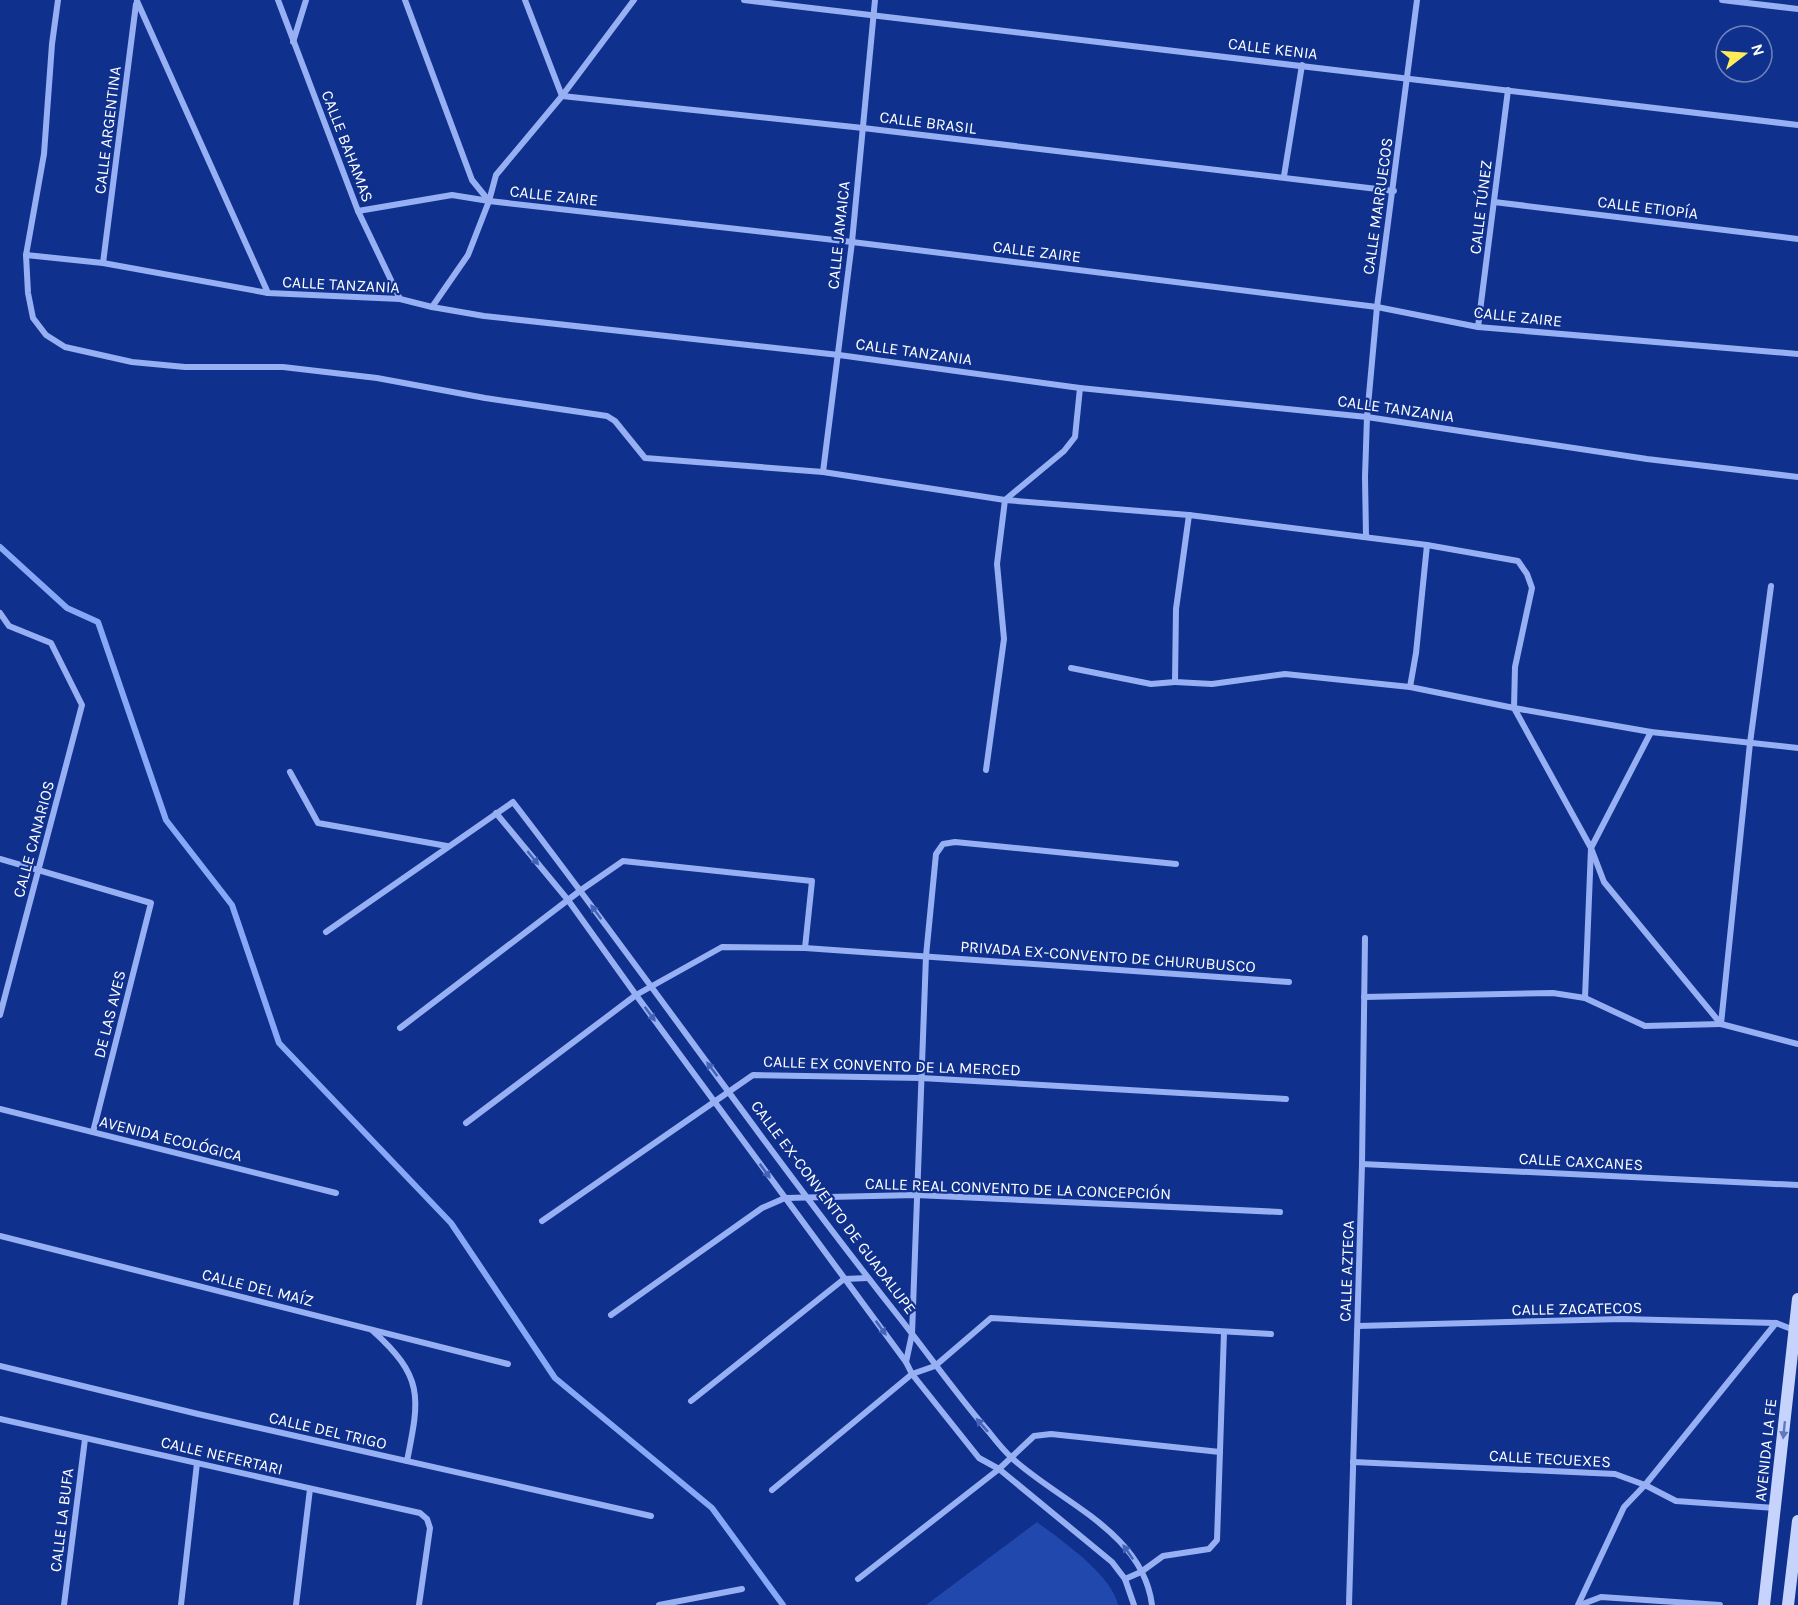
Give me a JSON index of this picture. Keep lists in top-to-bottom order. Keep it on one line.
{"streets":{"street":["CALLE KENIA","CALLE BRASIL","CALLE ARGENTINA","CALLE BAHAMAS","CALLE ZAIRE","CALLE MARRUECOS","CALLE TÚNEZ","CALLE ETIOPÍA","CALLE JAMAICA","CALLE TANZANIA","CALLE CANARIOS","PRIVADA EX-CONVENTO DE CHURUBUSCO","DE LAS AVES","CALLE EX CONVENTO DE LA MERCED","AVENIDA ECOLÓGICA","CALLE CAXCANES","CALLE REAL CONVENTO DE LA CONCEPCIÓN","CALLE EX-CONVENTO DE GUADALUPE","CALLE AZTECA","CALLE DEL MAÍZ","CALLE ZACATECOS","CALLE DEL TRIGO","AVENIDA LA FE","CALLE NEFERTARI","CALLE TECUEXES","CALLE LA BUFA"]},"crossings":[["CALLE KENIA","CALLE MARRUECOS"],["CALLE KENIA","CALLE TÚNEZ"],["CALLE KENIA","CALLE JAMAICA"],["CALLE BRASIL","CALLE MARRUECOS"],["CALLE BRASIL","CALLE JAMAICA"],["CALLE ARGENTINA","CALLE TANZANIA"],["CALLE BAHAMAS","CALLE TANZANIA"],["CALLE ZAIRE","CALLE MARRUECOS"],["CALLE ZAIRE","CALLE TÚNEZ"],["CALLE ZAIRE","CALLE JAMAICA"],["CALLE MARRUECOS","CALLE TANZANIA"],["CALLE TÚNEZ","CALLE ETIOPÍA"],["CALLE JAMAICA","CALLE TANZANIA"],["CALLE CANARIOS","DE LAS AVES"],["PRIVADA EX-CONVENTO DE CHURUBUSCO","CALLE EX-CONVENTO DE GUADALUPE"],["DE LAS AVES","AVENIDA ECOLÓGICA"],["CALLE EX CONVENTO DE LA MERCED","CALLE EX-CONVENTO DE GUADALUPE"],["CALLE CAXCANES","CALLE AZTECA"],["CALLE REAL CONVENTO DE LA CONCEPCIÓN","CALLE EX-CONVENTO DE GUADALUPE"],["CALLE AZTECA","CALLE ZACATECOS"],["CALLE AZTECA","CALLE TECUEXES"],["CALLE ZACATECOS","AVENIDA LA FE"],["AVENIDA LA FE","CALLE TECUEXES"],["CALLE NEFERTARI","CALLE LA BUFA"]],"one_way":["AVENIDA LA FE"],"north":"right"}
